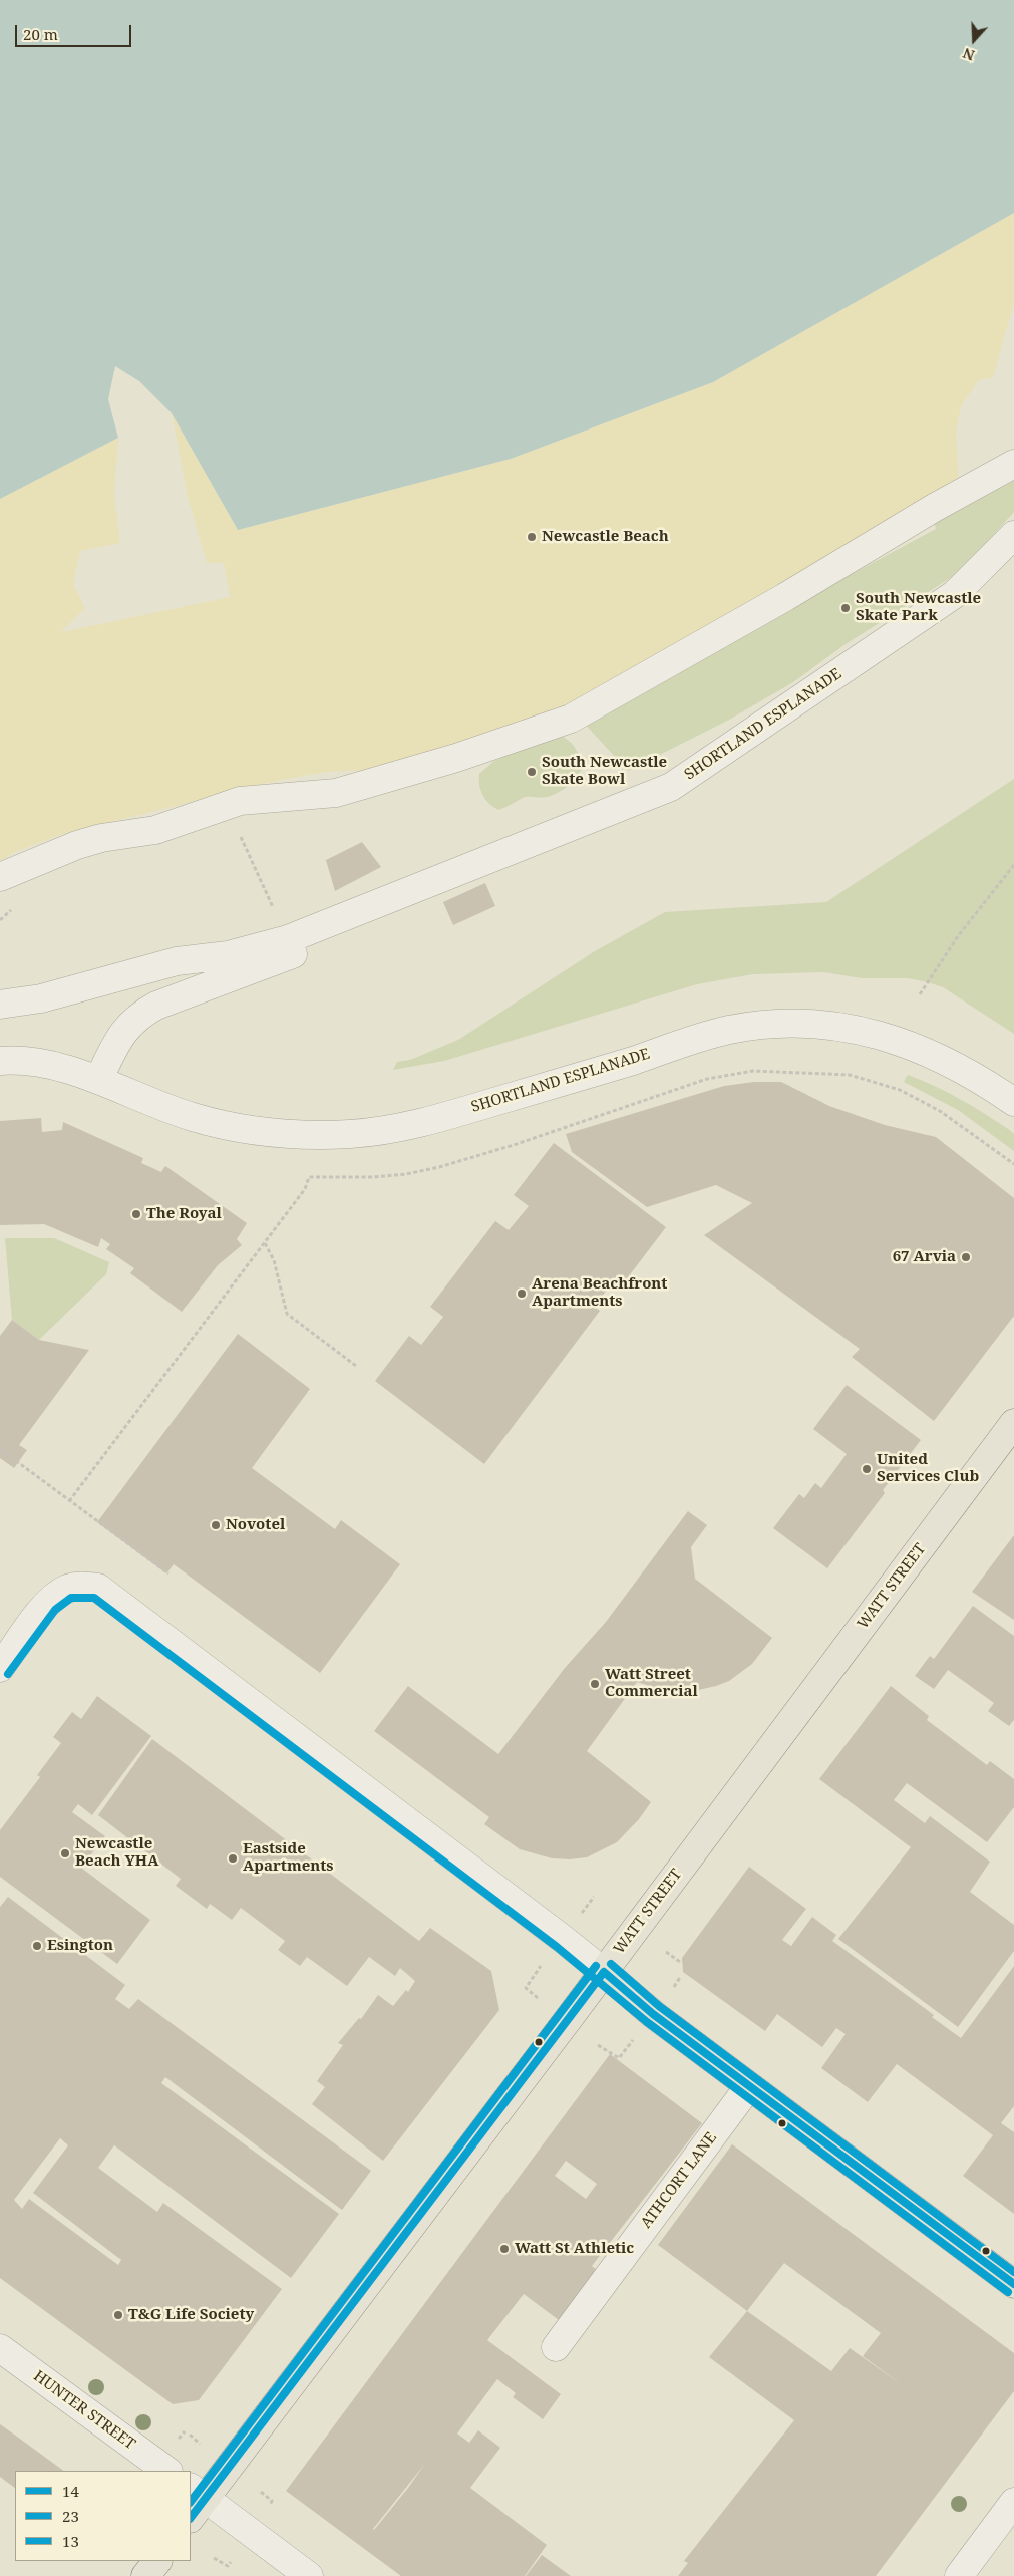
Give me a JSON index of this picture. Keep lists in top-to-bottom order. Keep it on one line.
{"streets":{"main road":["WATT STREET"],"street":["SHORTLAND ESPLANADE","ATHCORT LANE","HUNTER STREET"]},"places":["Newcastle Beach","South Newcastle Skate Park","South Newcastle Skate Bowl","The Royal","67 Arvia","Arena Beachfront Apartments","United Services Club","Novotel","Watt Street Commercial","Newcastle Beach YHA","Eastside Apartments","Esington","Watt St Athletic","T&G Life Society"],"lines":["transit line 23","transit line 13","transit line 14"],"legend":["14","23","13"],"scale_bar":"20 m","north":"bottom"}
